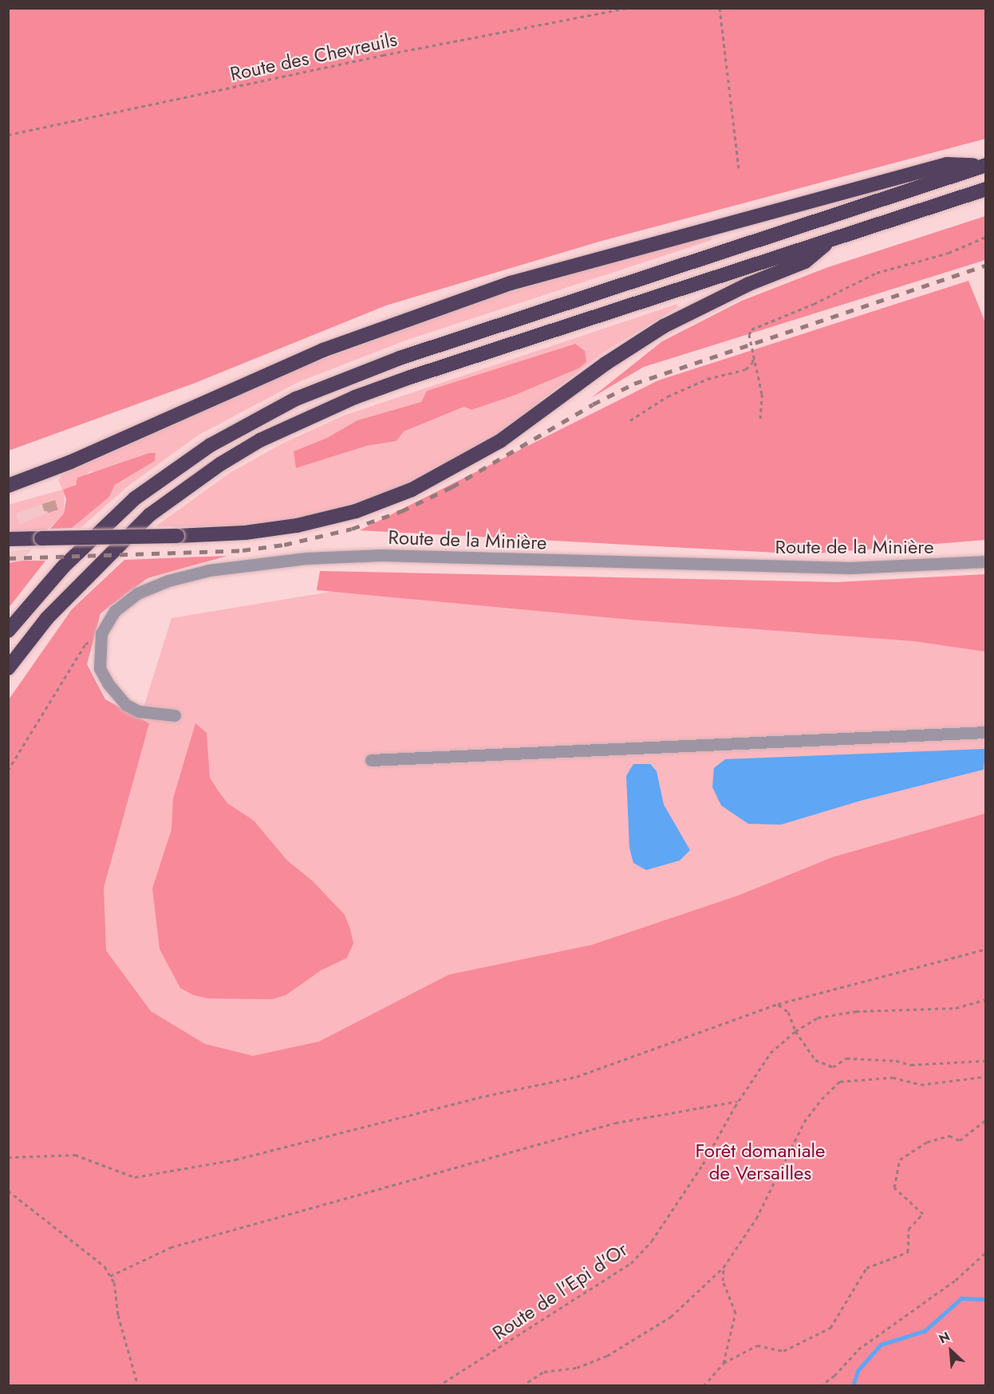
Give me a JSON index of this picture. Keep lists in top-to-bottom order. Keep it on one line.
{"streets":{"street":["Route de la Minière"],"path":["Route des Chevreuils","Route de l'Epi d'Or"]},"parks":["Forêt domaniale de Versailles"],"north":"top left"}
